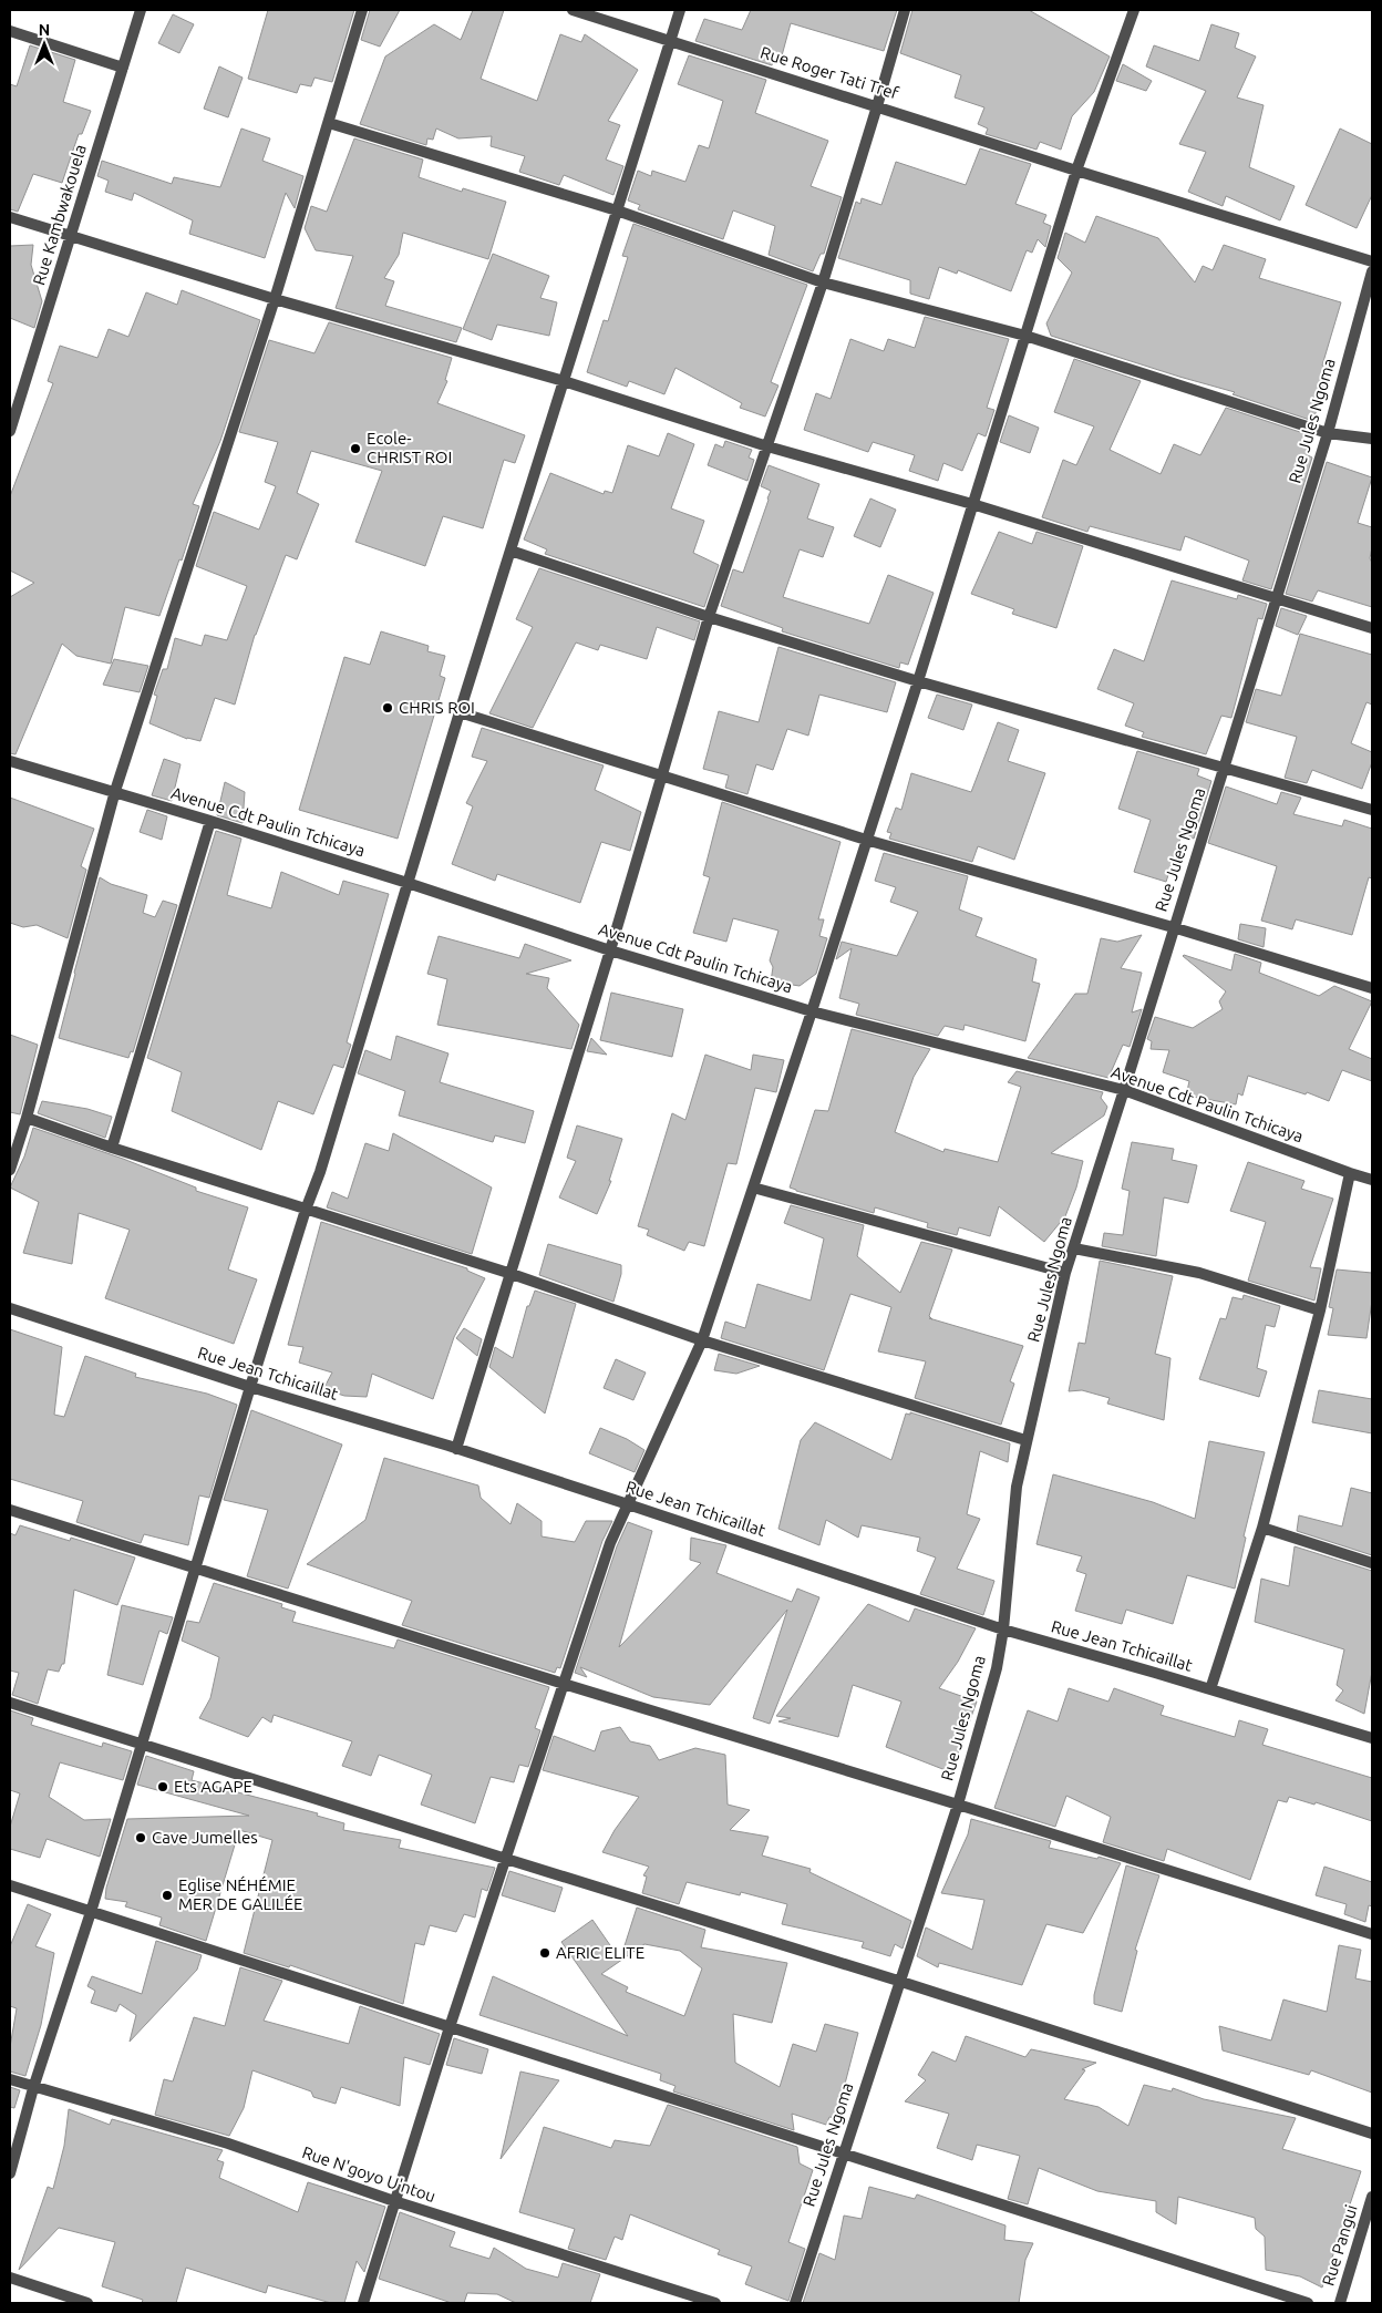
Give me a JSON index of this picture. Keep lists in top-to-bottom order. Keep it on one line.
{"streets":{"street":["Rue Roger Tati Tref","Rue Kambwakouela","Rue Jules Ngoma","Avenue Cdt Paulin Tchicaya","Rue Jean Tchicaillat","Rue N'goyo U'ntou","Rue Pangui"]},"crossings":[["Rue Jules Ngoma","Avenue Cdt Paulin Tchicaya"],["Rue Jules Ngoma","Rue Jean Tchicaillat"]],"places":["Ecole- CHRIST ROI","CHRIS ROI","Ets AGAPE","Cave Jumelles","Eglise NÉHÉMIE MER DE GALILÉE","AFRIC ELITE"],"north":"top"}
